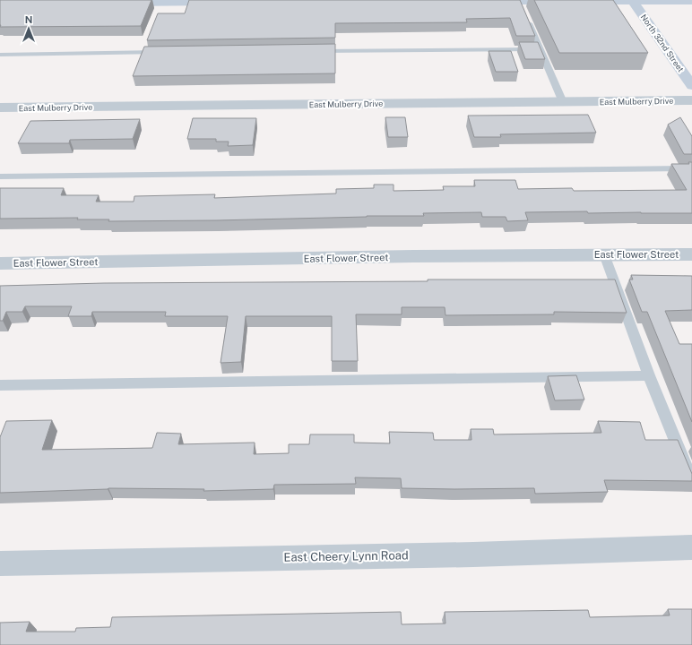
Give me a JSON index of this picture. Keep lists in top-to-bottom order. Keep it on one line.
{"streets":{"main road":["North 32nd Street"],"street":["East Mulberry Drive","East Flower Street","East Cheery Lynn Road"]},"north":"top"}
